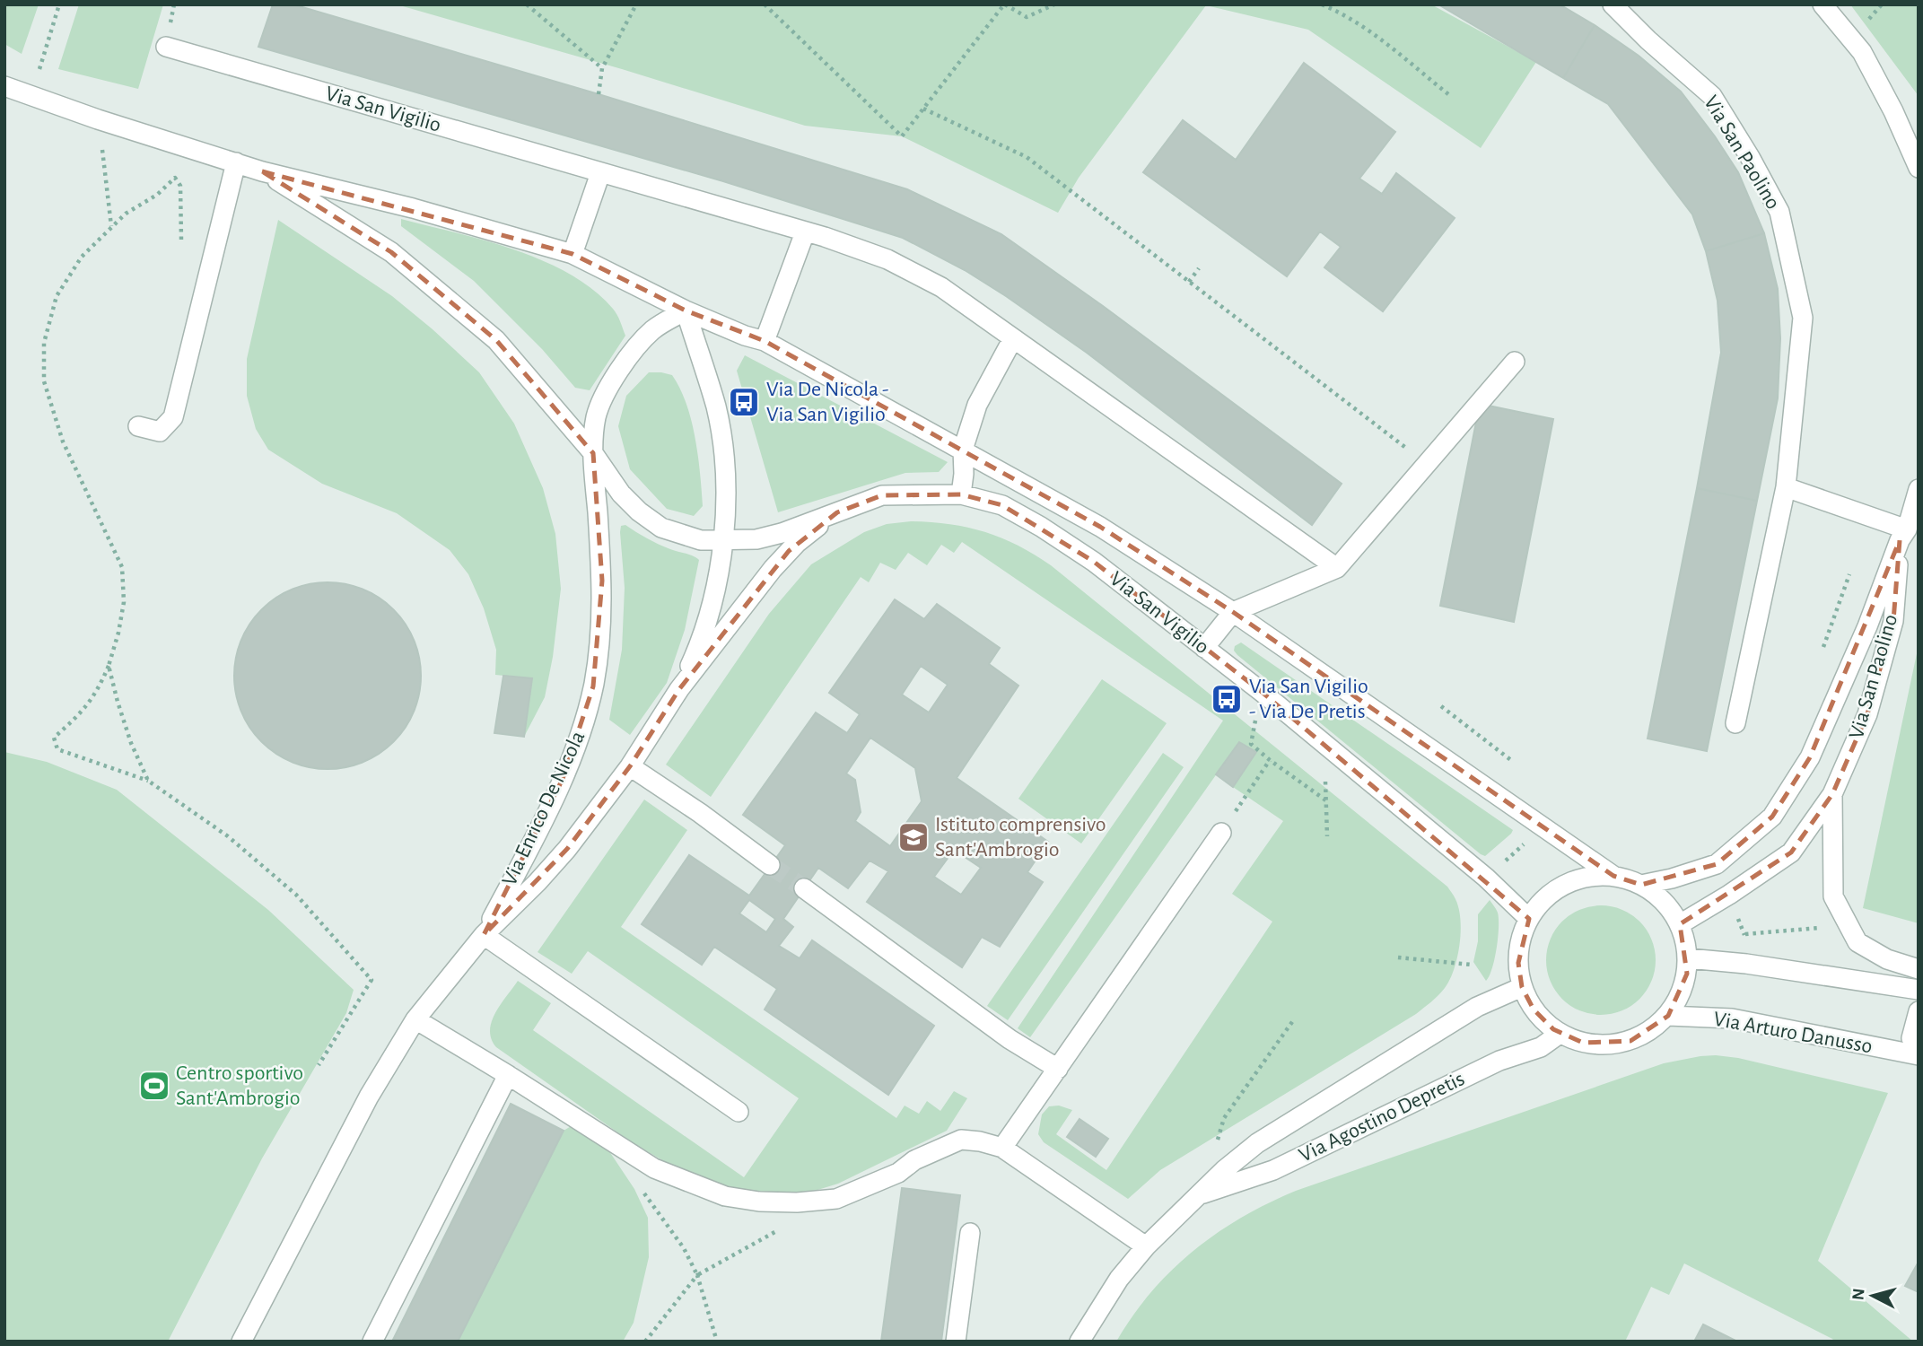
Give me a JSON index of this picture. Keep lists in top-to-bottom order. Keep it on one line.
{"streets":{"street":["Via San Vigilio","Via San Paolino","Via Enrico De Nicola","Via Arturo Danusso","Via Agostino Depretis"]},"crossings":[["Via San Vigilio","Via San Paolino"],["Via San Vigilio","Via Enrico De Nicola"],["Via San Vigilio","Via Arturo Danusso"],["Via San Vigilio","Via Agostino Depretis"],["Via San Paolino","Via Arturo Danusso"],["Via San Paolino","Via Agostino Depretis"],["Via Arturo Danusso","Via Agostino Depretis"]],"places":{"bus stop":["Via De Nicola - Via San Vigilio","Via San Vigilio - Via De Pretis"],"school or university":["Istituto comprensivo Sant'Ambrogio"],"sports":["Centro sportivo Sant'Ambrogio"]},"north":"left"}
